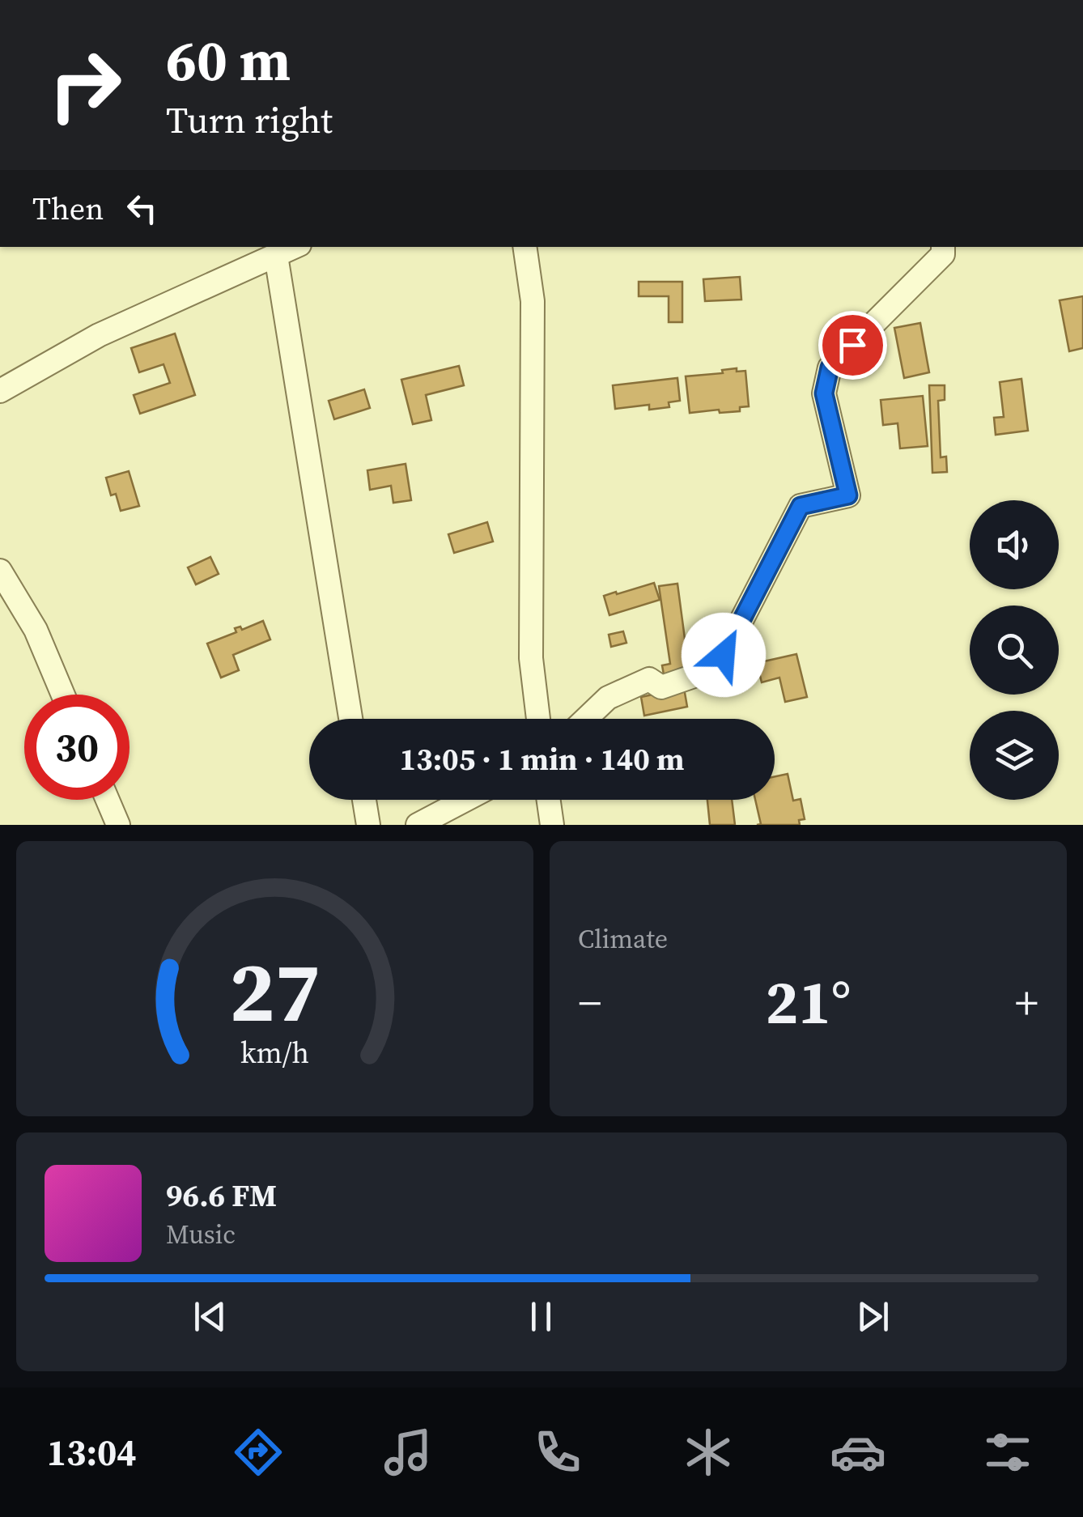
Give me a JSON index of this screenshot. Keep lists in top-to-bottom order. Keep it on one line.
{"page":{"turn":["60 m","Turn right"],"then":"Then","limit":"30","trip":"13:05 · 1 min · 140 m","tile":"Climate","heat":["−","21°","+"],"song":["96.6 FM","Music"],"tabs":"13:04","gauge":["27","km/h"]}}
